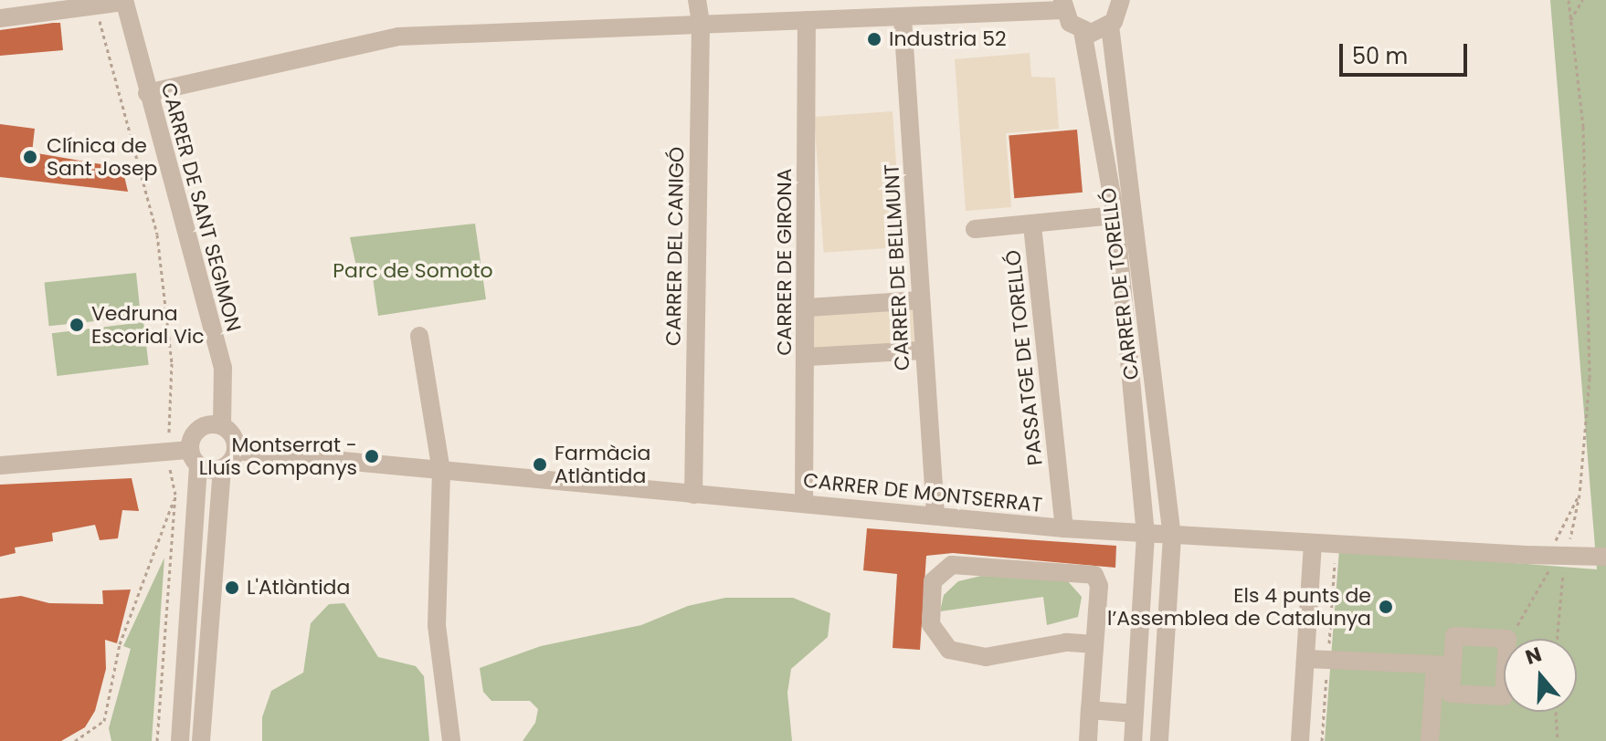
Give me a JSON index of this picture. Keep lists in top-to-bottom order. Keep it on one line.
{"streets":{"street":["CARRER DE SANT SEGIMON","CARRER DEL CANIGÓ","CARRER DE GIRONA","CARRER DE BELLMUNT","CARRER DE TORELLÓ","PASSATGE DE TORELLÓ","CARRER DE MONTSERRAT"]},"crossings":[["CARRER DE SANT SEGIMON","CARRER DE MONTSERRAT"],["CARRER DEL CANIGÓ","CARRER DE MONTSERRAT"],["CARRER DE GIRONA","CARRER DE MONTSERRAT"],["CARRER DE BELLMUNT","CARRER DE MONTSERRAT"],["CARRER DE TORELLÓ","PASSATGE DE TORELLÓ"],["CARRER DE TORELLÓ","CARRER DE MONTSERRAT"],["PASSATGE DE TORELLÓ","CARRER DE MONTSERRAT"]],"parks":["Parc de Somoto"],"places":["Industria 52","Clínica de Sant Josep","Vedruna Escorial Vic","Montserrat - Lluís Companys","Farmàcia Atlàntida","L'Atlàntida","Els 4 punts de l’Assemblea de Catalunya"],"scale_bar":"50 m","north":"top"}
